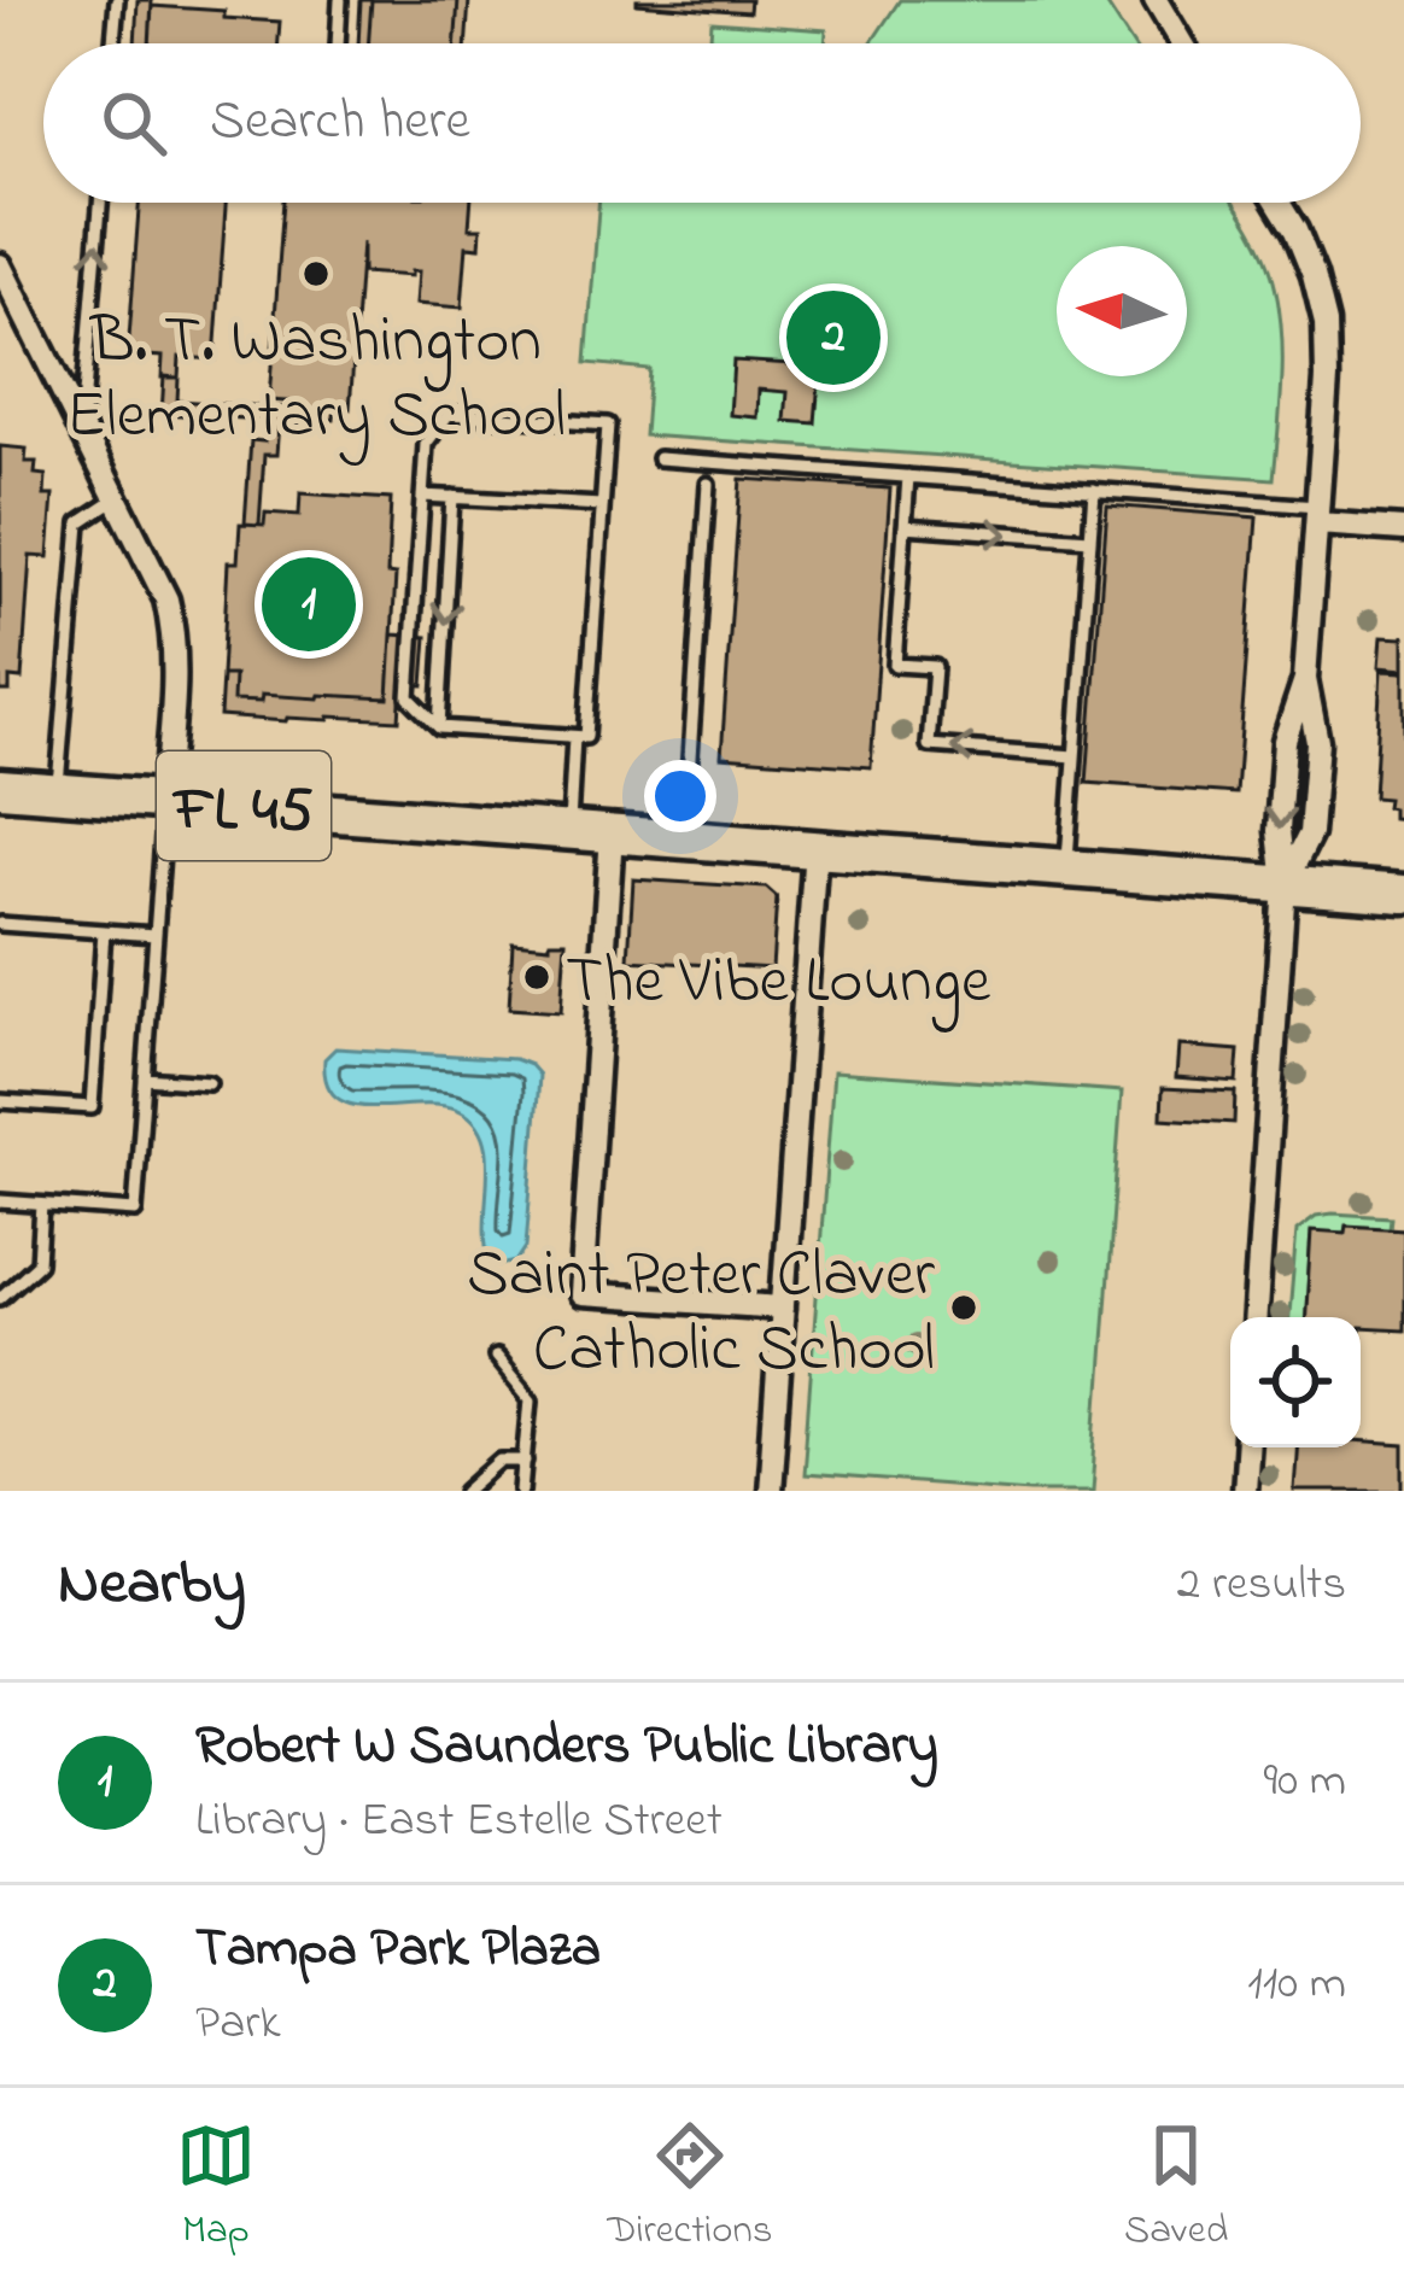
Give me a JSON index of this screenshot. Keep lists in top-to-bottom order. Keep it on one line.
{"streets":{"main road":["FL 45"]},"places":["B. T. Washington Elementary School","The Vibe Lounge","Saint Peter Claver Catholic School"],"north":"left","page":{"search":"Search here","pins":["2","1"],"heading":["Nearby","2 results"],"list":[{"mark":"1","name":"Robert W Saunders Public Library","note":"Library · East Estelle Street","value":"90 m"},{"mark":"2","name":"Tampa Park Plaza","note":"Park","value":"110 m"}],"nav":["Map","Directions","Saved"]}}
